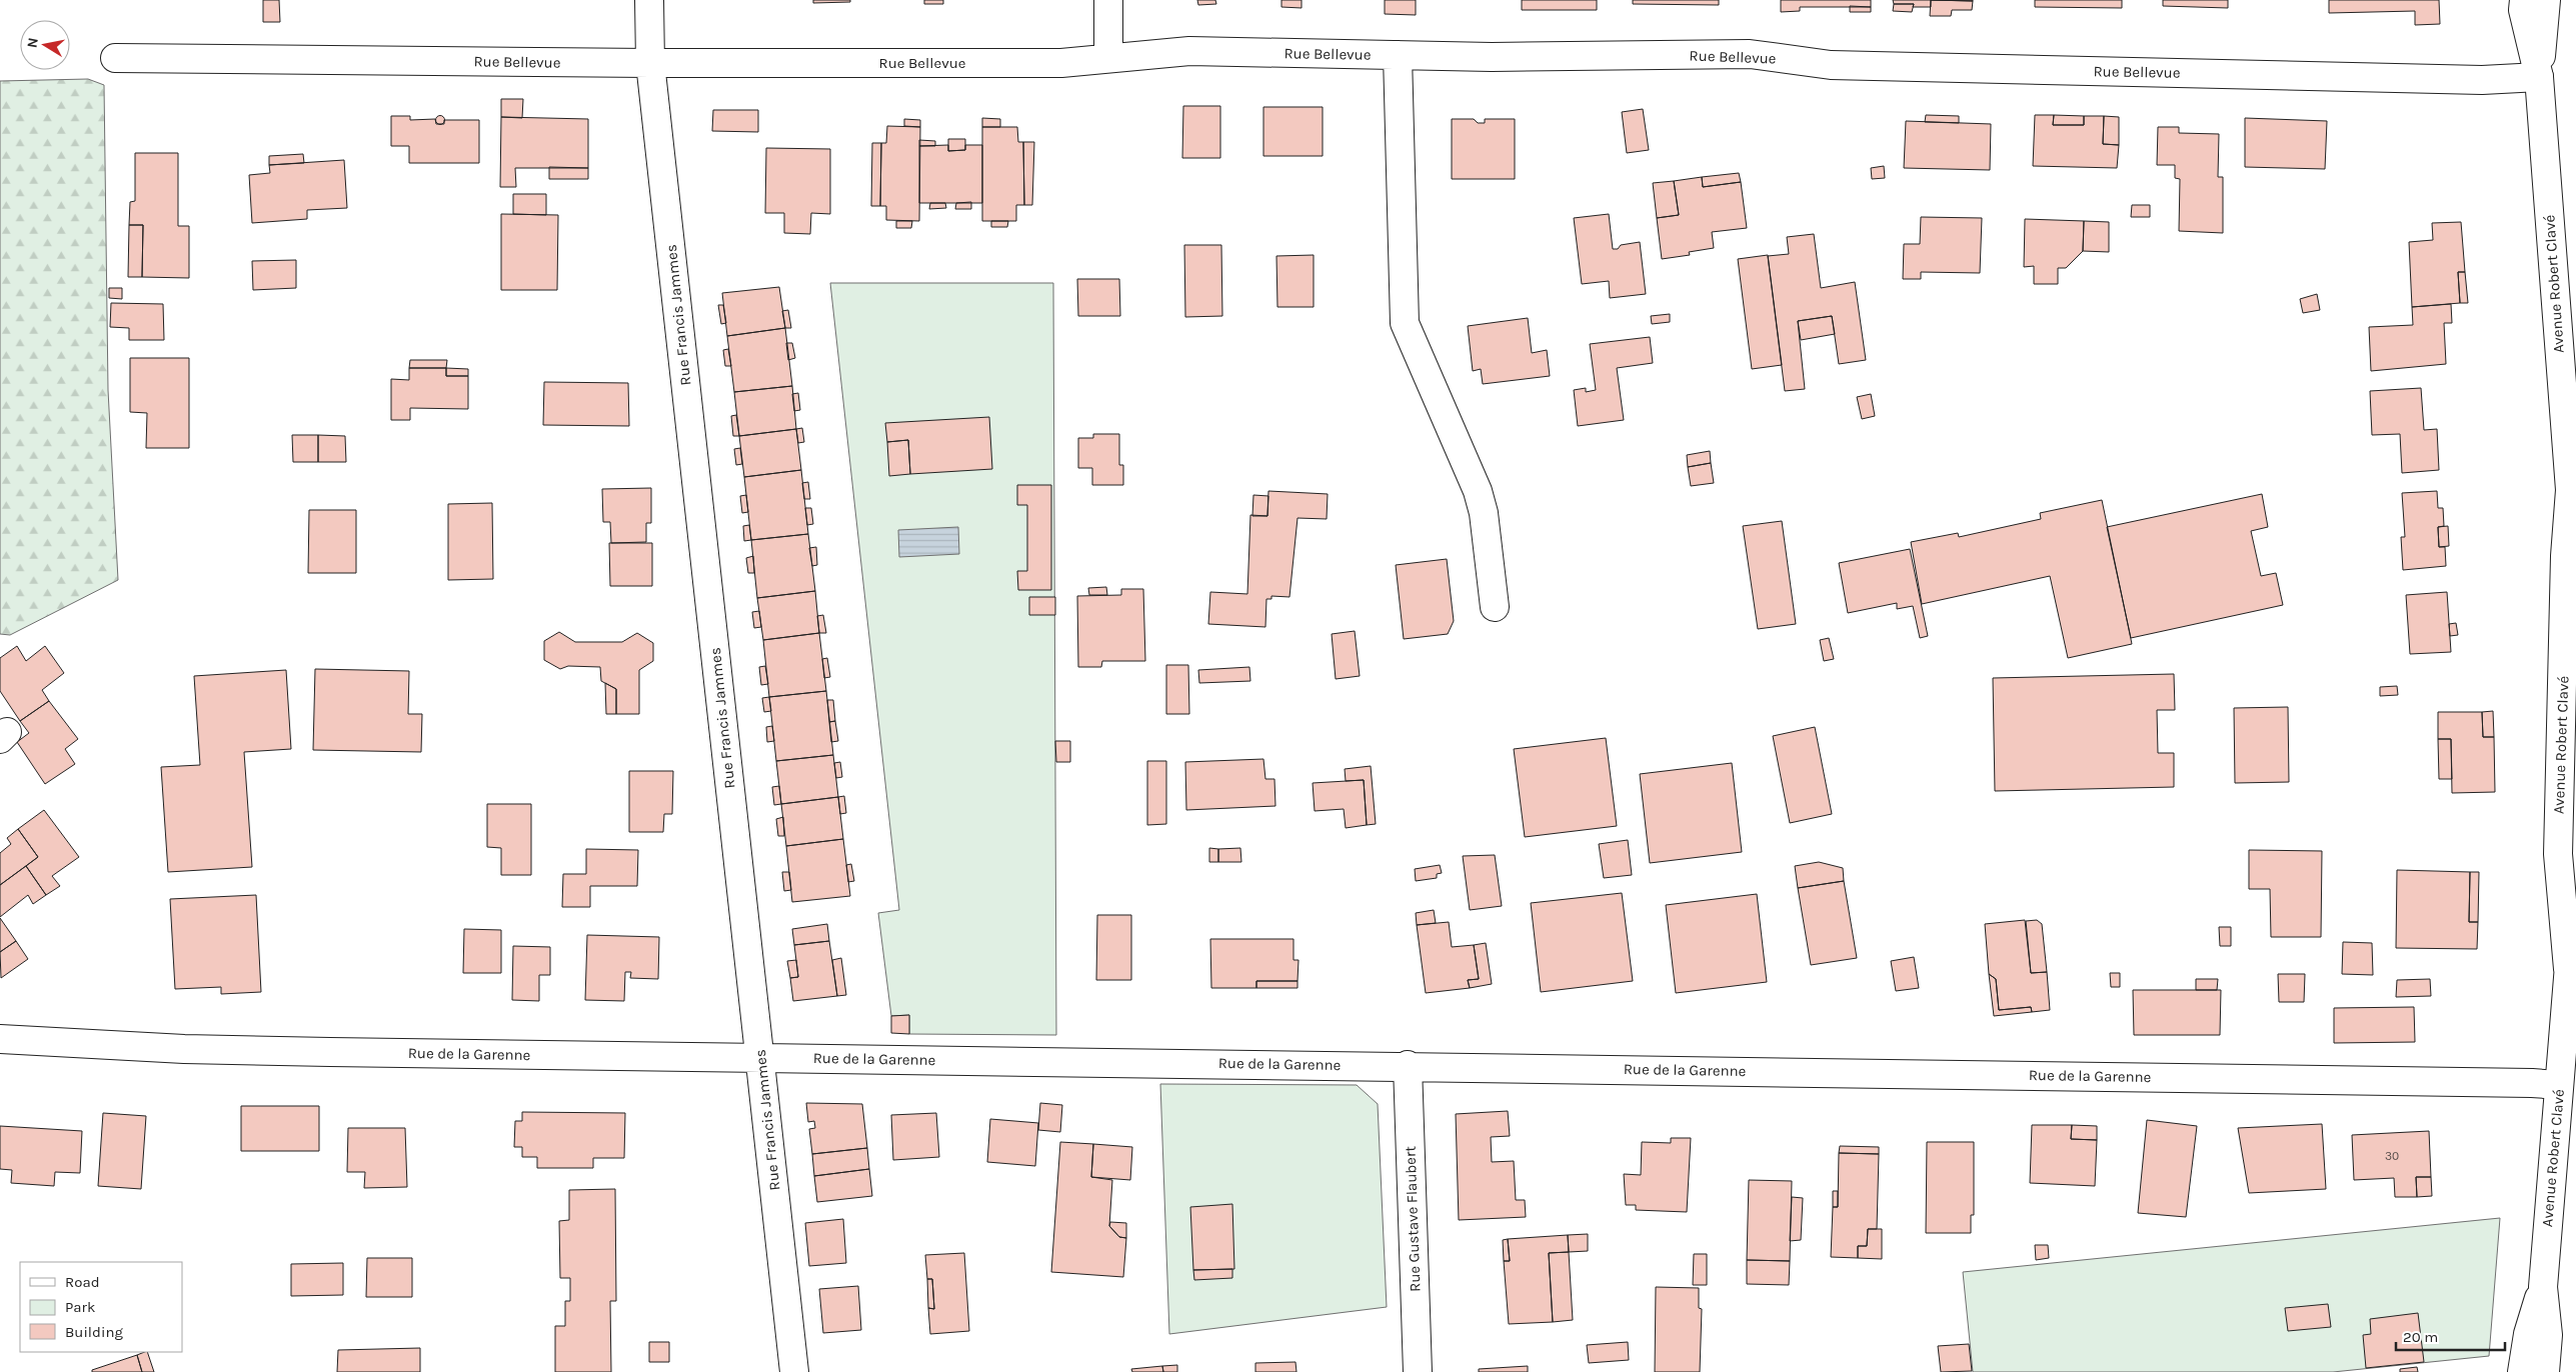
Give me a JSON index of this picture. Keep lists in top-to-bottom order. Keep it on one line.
{"streets":{"street":["Rue Bellevue","Avenue Robert Clavé","Rue Francis Jammes","Rue de la Garenne","Rue Gustave Flaubert"]},"crossings":[["Rue Bellevue","Avenue Robert Clavé"],["Rue Bellevue","Rue Francis Jammes"],["Avenue Robert Clavé","Rue de la Garenne"],["Rue Francis Jammes","Rue de la Garenne"],["Rue de la Garenne","Rue Gustave Flaubert"]],"house_numbers":["30"],"legend":["Road","Park","Building"],"scale_bar":"20 m","north":"left"}
